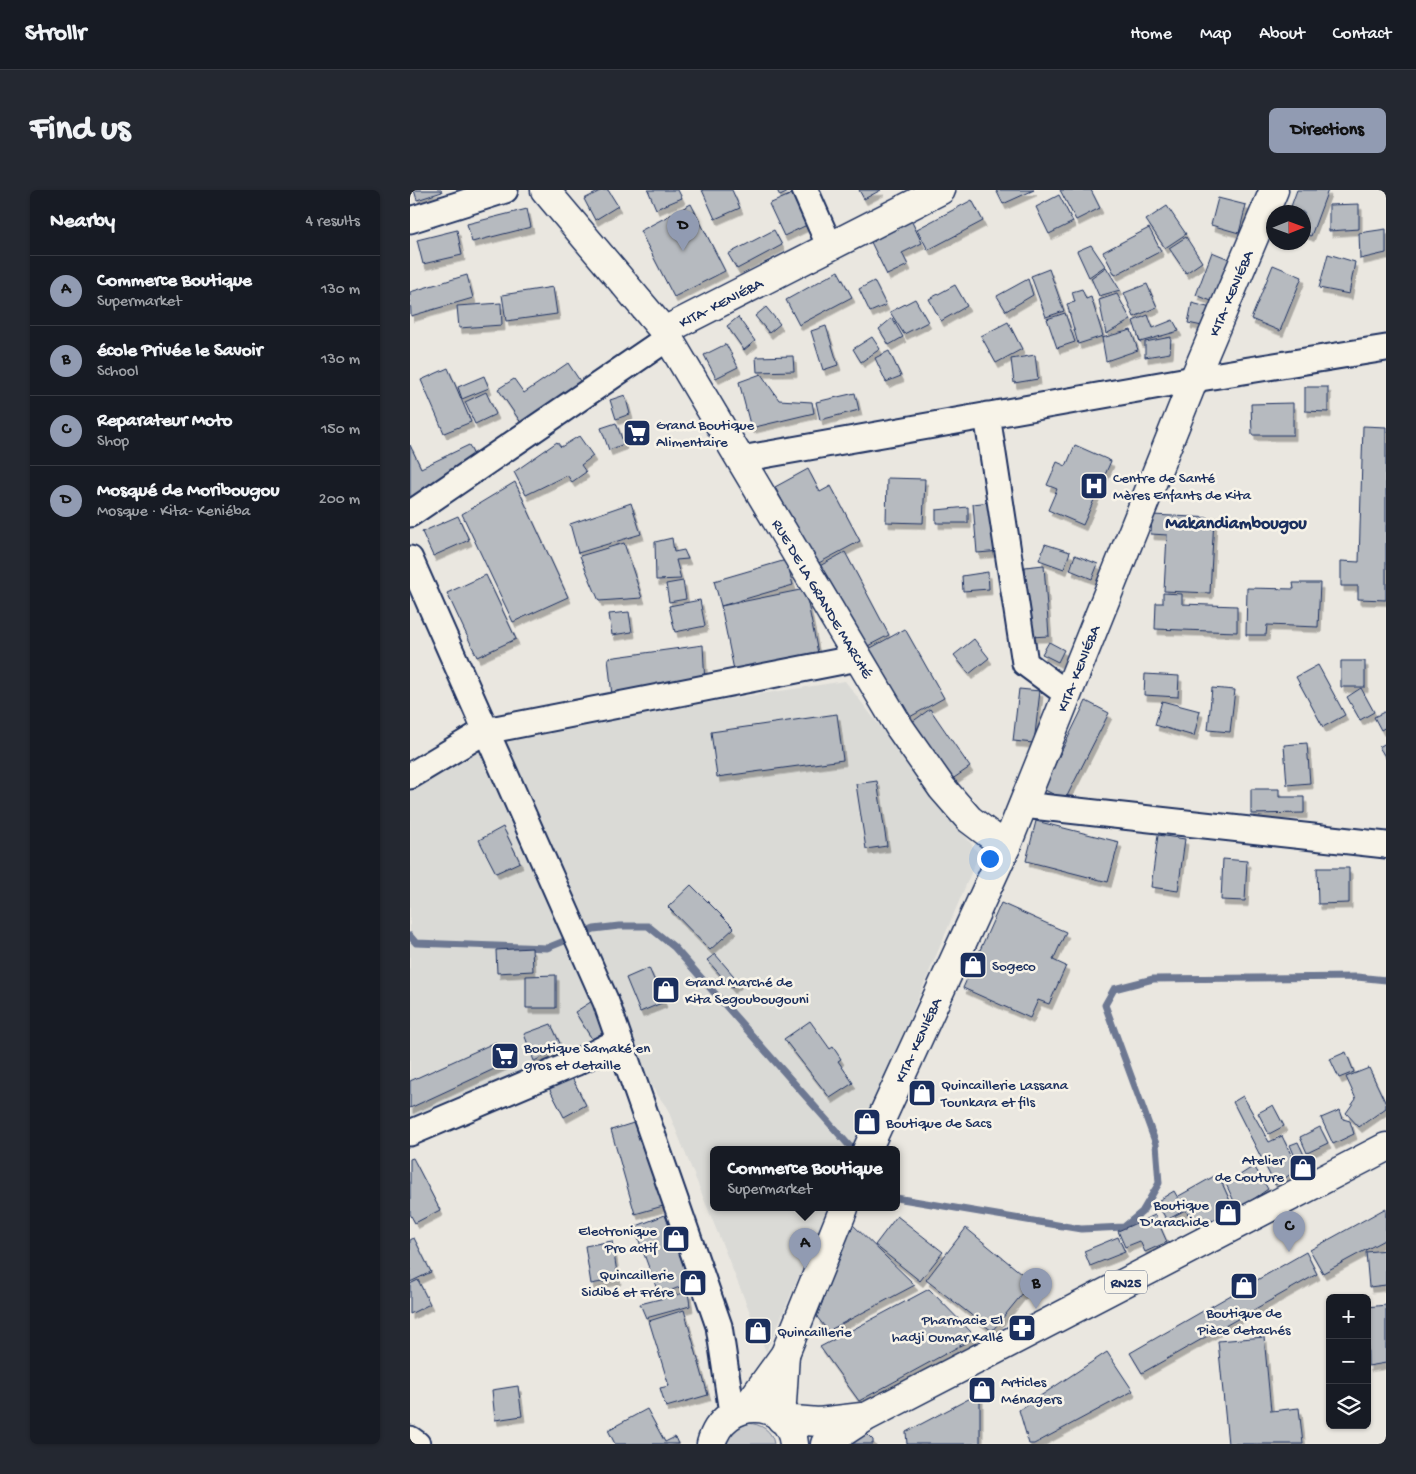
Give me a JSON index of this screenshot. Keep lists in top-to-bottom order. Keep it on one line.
{"streets":{"main road":["KITA- KENIÉBA","RUE DE LA GRANDE MARCHÉ","RN25"]},"crossings":[["KITA- KENIÉBA","RUE DE LA GRANDE MARCHÉ"]],"districts":["Makandiambougou"],"places":{"supermarket":["Grand Boutique Alimentaire","Boutique Samaké en gros et detaille"],"hospital":["Centre de Santé Mères Enfants de Kita"],"shop":["Sogeco","Grand Marché de Kita Segoubougouni","Quincaillerie Lassana Tounkara et fils","Boutique de Sacs","Atelier de Couture","Boutique D'arachide","Electronique Pro actif","Quincaillerie Sidibé et Frére","Boutique de Pièce detachés","Quincaillerie","Articles Ménagers"],"pharmacy":["Pharmacie El hadji Oumar Kallé"]},"north":"right","page":{"header":"Strollr","nav":["Home","Map","About","Contact"],"buttons":"Directions","title":"Find us","heading":["Nearby","4 results"],"pins":["D","C","A","B"],"list":[{"mark":"A","name":"Commerce Boutique","note":"Supermarket","value":"130 m"},{"mark":"B","name":"école Privée le Savoir","note":"School","value":"130 m"},{"mark":"C","name":"Reparateur Moto","note":"Shop","value":"150 m"},{"mark":"D","name":"Mosqué de Moribougou","note":"Mosque · Kita- Keniéba","value":"200 m"}],"popup":["Commerce Boutique","Supermarket"],"map_buttons":["+","−"]}}
